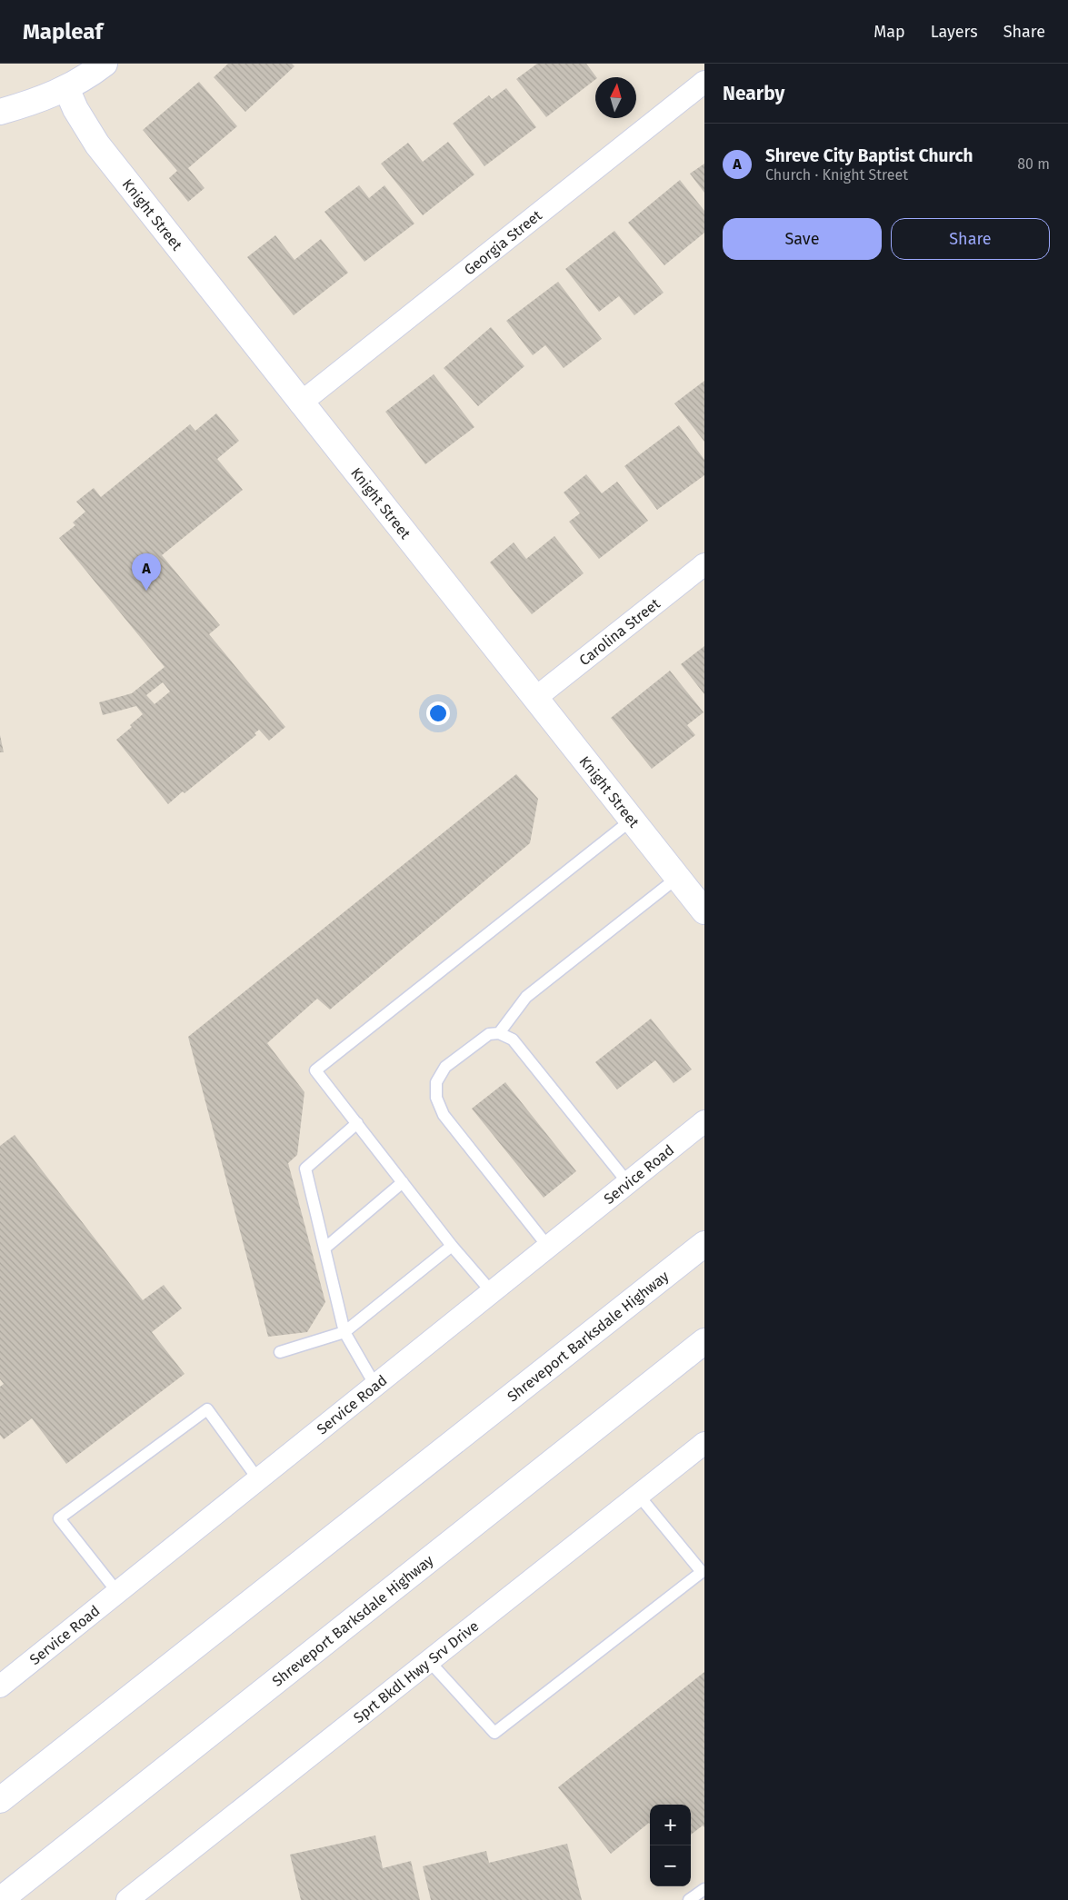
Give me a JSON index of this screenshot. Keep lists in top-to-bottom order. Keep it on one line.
{"streets":{"main road":["Knight Street","Shreveport Barksdale Highway"],"street":["Georgia Street","Carolina Street","Service Road","Sprt Bkdl Hwy Srv Drive"]},"crossings":[["Knight Street","Georgia Street"],["Knight Street","Carolina Street"]],"north":"top","page":{"header":"Mapleaf","nav":["Map","Layers","Share"],"heading":"Nearby","list":[{"mark":"A","name":"Shreve City Baptist Church","note":"Church · Knight Street","value":"80 m"}],"buttons":["Save","Share"],"pins":"A","map_buttons":["+","−"]}}
